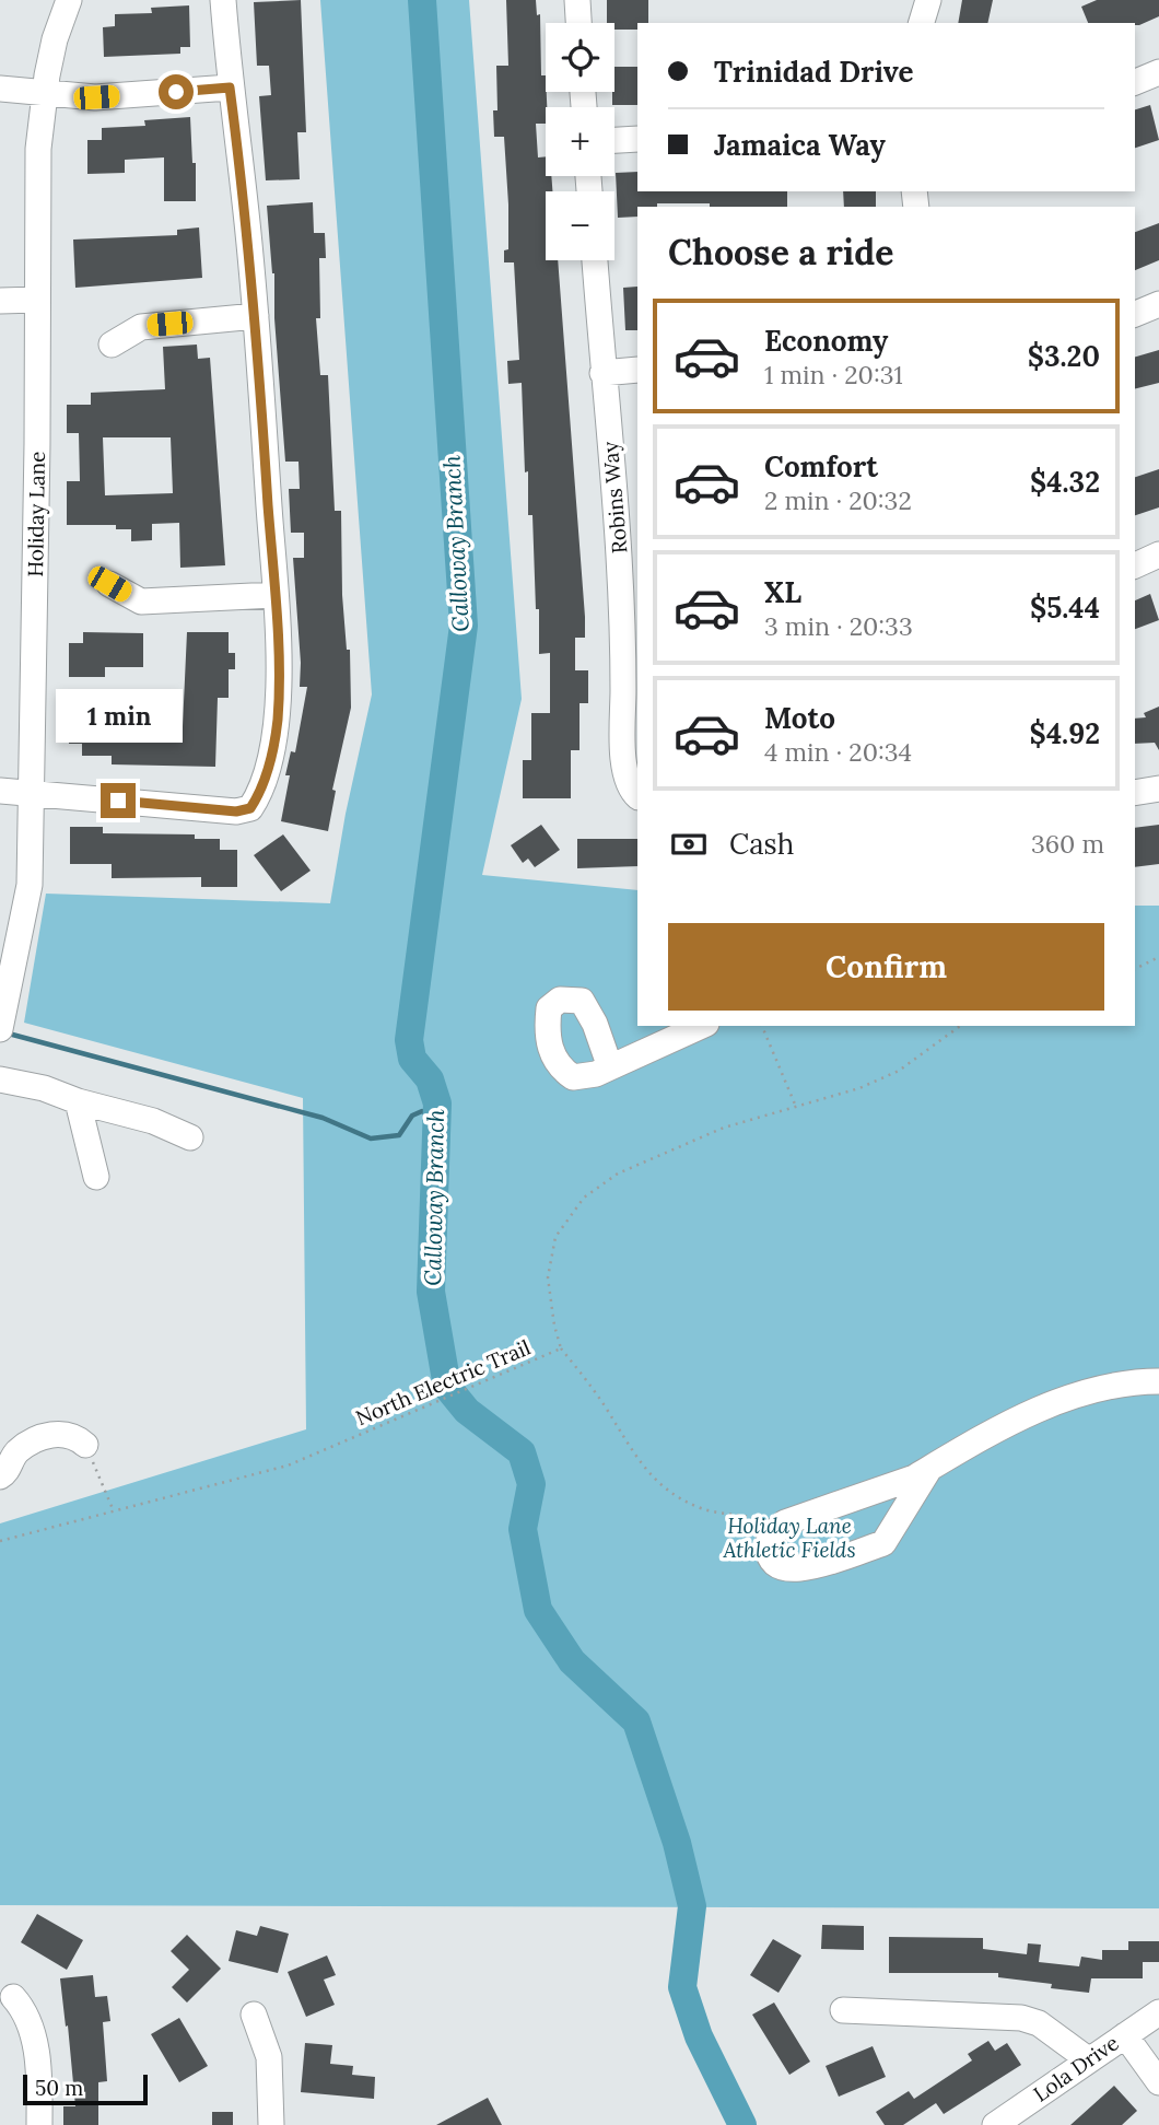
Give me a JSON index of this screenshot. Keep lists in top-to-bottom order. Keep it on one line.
{"streets":{"street":["Robins Way","Holiday Lane","Lola Drive"],"path":["North Electric Trail"]},"water":["Calloway Branch"],"parks":["Holiday Lane Athletic Fields"],"scale_bar":"50 m","page":{"map_buttons":["+","−"],"banner":["Trinidad Drive","Jamaica Way"],"heading":"Choose a ride","list":[{"name":"Economy","note":"1 min · 20:31","value":"$3.20"},{"name":"Comfort","note":"2 min · 20:32","value":"$4.32"},{"name":"XL","note":"3 min · 20:33","value":"$5.44"},{"name":"Moto","note":"4 min · 20:34","value":"$4.92"}],"bubble":"1 min","pay":["Cash","360 m"],"buttons":"Confirm","scale":"50 m"}}
